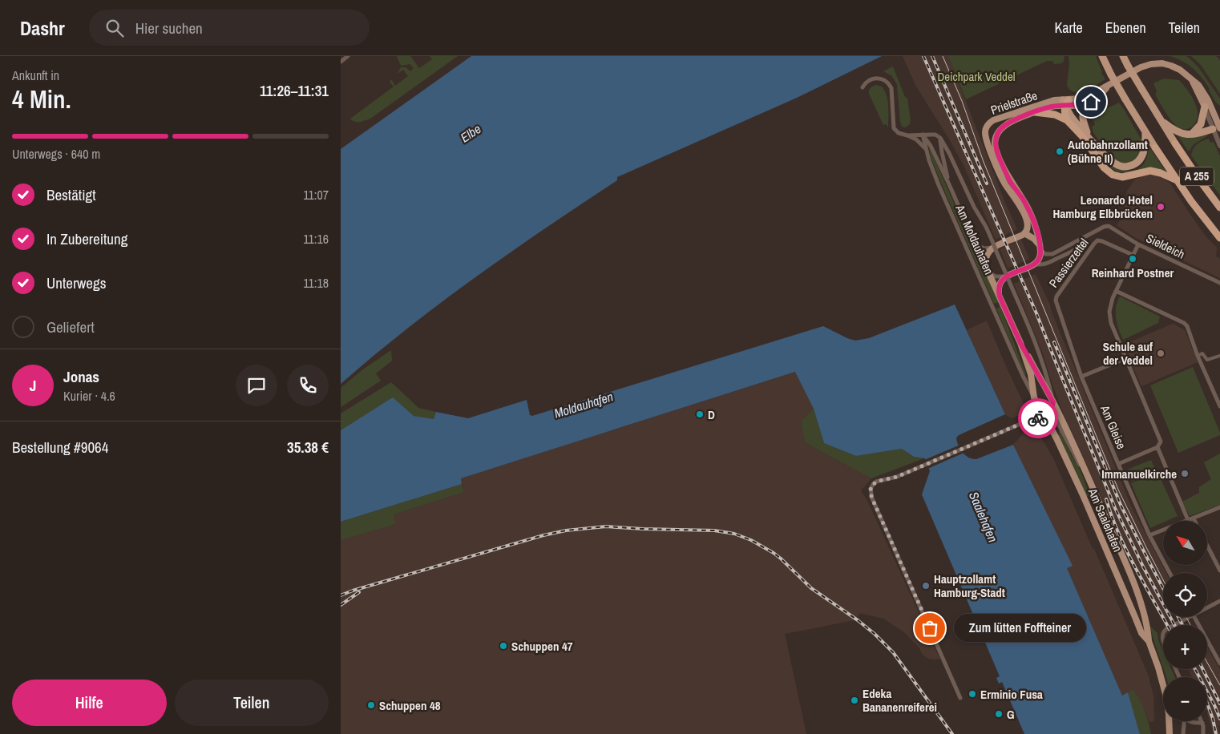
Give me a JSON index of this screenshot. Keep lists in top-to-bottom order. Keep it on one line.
{"streets":{"highway":["A 255"],"main road":["Prielstraße","Am Moldauhafen","Am Saalehafen"],"street":["Sieldeich","Passierzettel","Am Gleise"]},"crossings":[["Am Moldauhafen","Am Saalehafen"],["Sieldeich","Passierzettel"],["Passierzettel","Am Gleise"]],"water":["Elbe","Moldauhafen","Saalehafen"],"parks":["Deichpark Veddel"],"places":["Autobahnzollamt (Bühne II)","Leonardo Hotel Hamburg Elbbrücken","Reinhard Postner","Schule auf der Veddel","D","Immanuelkirche","Hauptzollamt Hamburg-Stadt","Zum lütten Foffteiner","Schuppen 47","Erminio Fusa","Edeka Bananenreiferei","Schuppen 48","G"],"north":"top left","page":{"header":"Dashr","search":"Hier suchen","nav":["Karte","Ebenen","Teilen"],"heading":["4 Min.","Ankunft in","11:26–11:31"],"panel":["Jonas","Kurier · 4.6","Bestellung #9064","35.38 €"],"bar":"Unterwegs · 640 m","list":[["Bestätigt","11:07"],["In Zubereitung","11:16"],["Unterwegs","11:18"],"Geliefert"],"round":"J","map_buttons":["+","−"],"bubble":"Zum lütten Foffteiner","buttons":["Hilfe","Teilen"]}}
